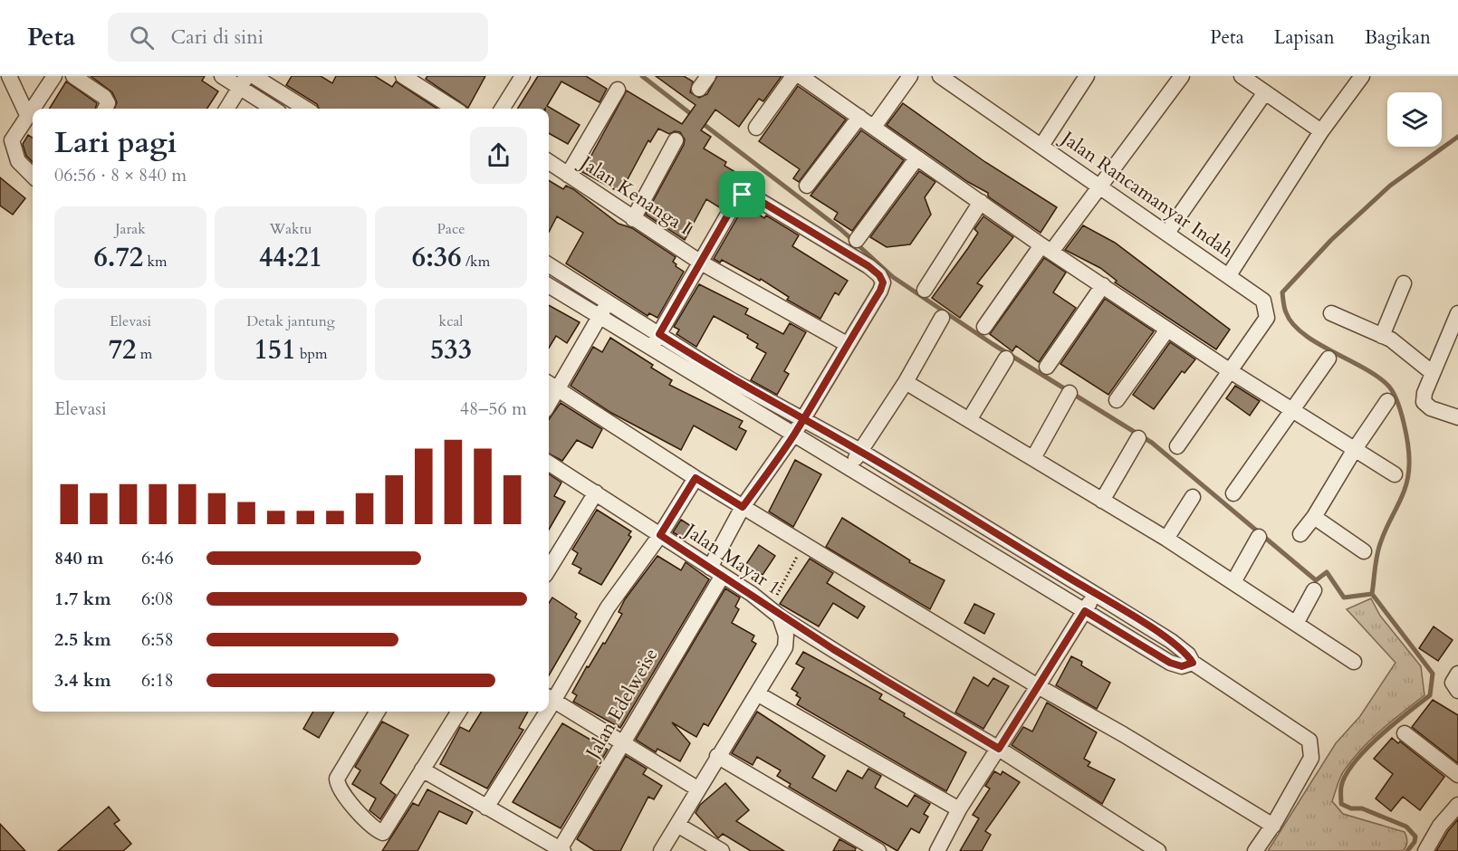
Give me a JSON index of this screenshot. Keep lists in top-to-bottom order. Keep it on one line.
{"streets":{"street":["Jalan Rancamanyar Indah","Jalan Kenanga I","Jalan Mayar 1","Jalan Edelweise"]},"crossings":[["Jalan Kenanga I","Jalan Edelweise"],["Jalan Mayar 1","Jalan Edelweise"]],"page":{"header":"Peta","search":"Cari di sini","nav":["Peta","Lapisan","Bagikan"],"heading":["Lari pagi","06:56 · 8 × 840 m"],"stats":[["Jarak","6.72 km"],["Waktu","44:21"],["Pace","6:36 /km"],["Elevasi","72 m"],["Detak jantung","151 bpm"],["kcal","533"]],"chart":["Elevasi","48–56 m"],"list":[{"name":"840 m","note":"6:46"},{"name":"1.7 km","note":"6:08"},{"name":"2.5 km","note":"6:58"},{"name":"3.4 km","note":"6:18"}]}}
